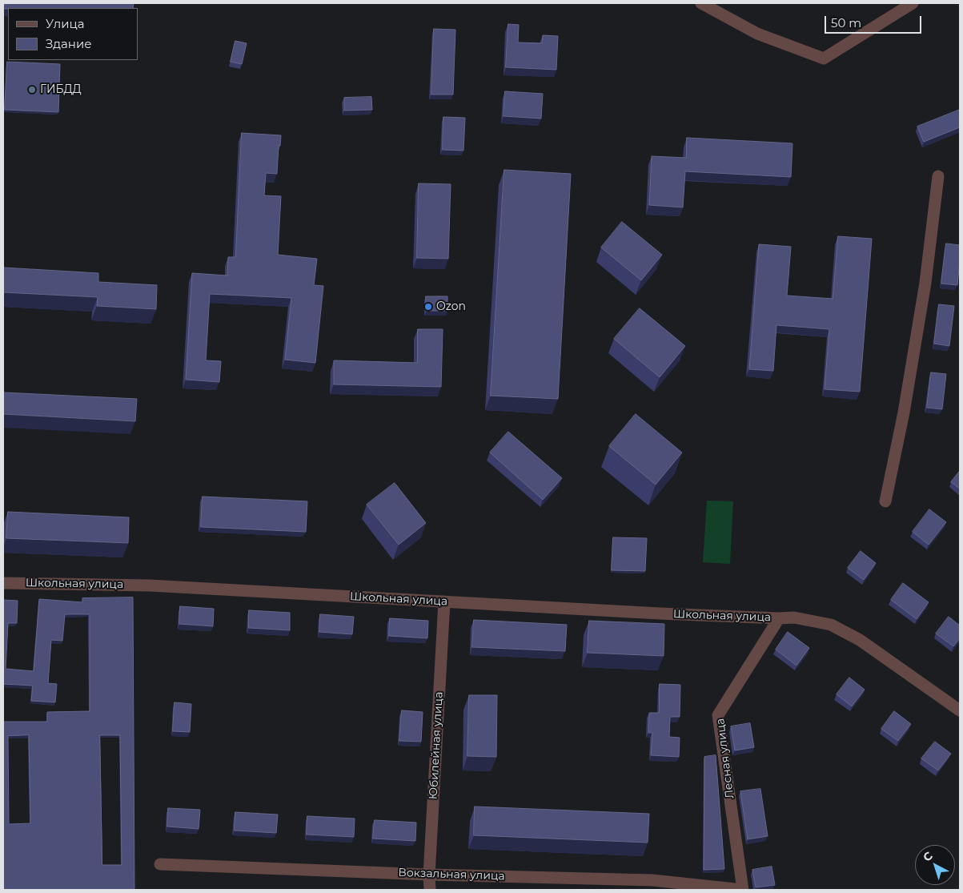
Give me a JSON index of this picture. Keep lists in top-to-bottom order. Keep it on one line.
{"streets":{"street":["Школьная улица","Юбилейная улица","Лесная улица","Вокзальная улица"]},"crossings":[["Школьная улица","Юбилейная улица"],["Школьная улица","Лесная улица"],["Юбилейная улица","Вокзальная улица"],["Лесная улица","Вокзальная улица"]],"places":["ГИБДД","Ozon"],"legend":["Улица","Здание"],"scale_bar":"50 m","north":"top left"}
